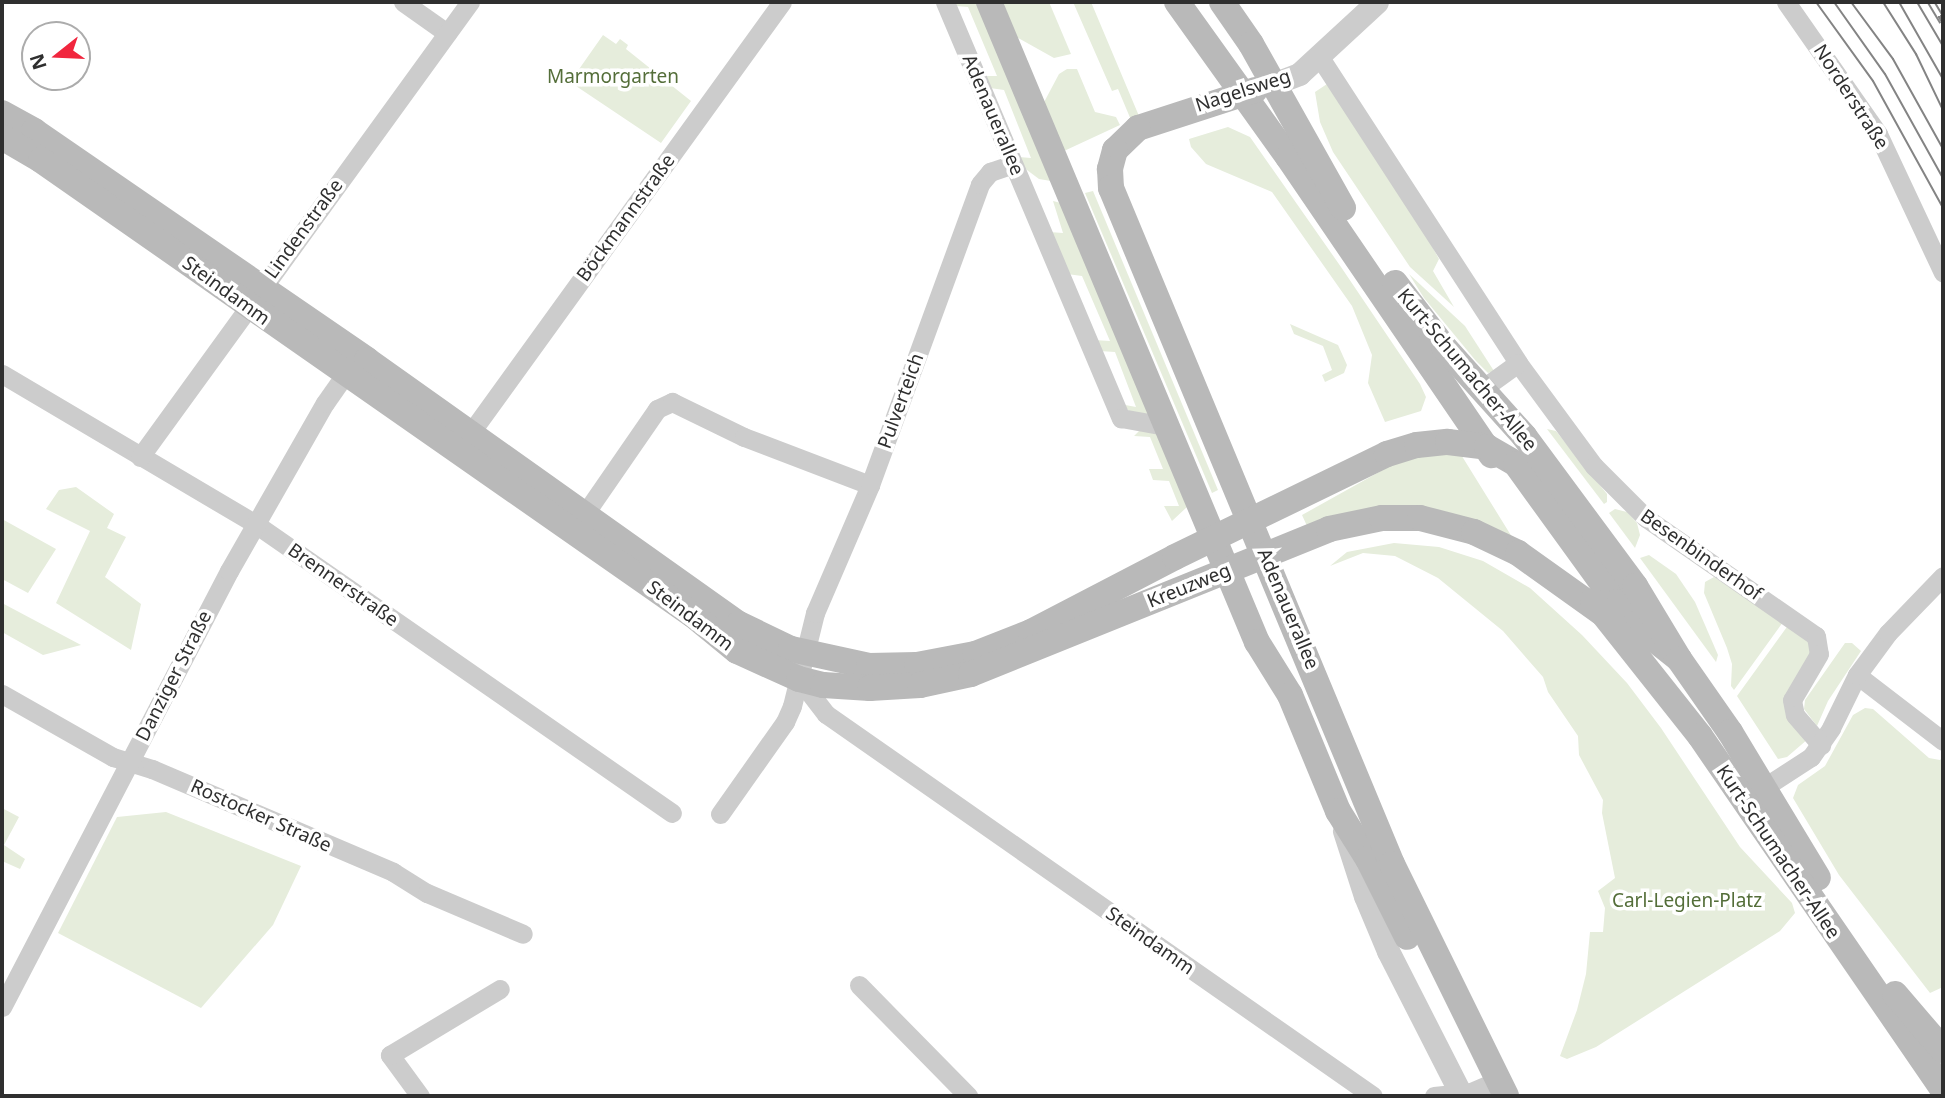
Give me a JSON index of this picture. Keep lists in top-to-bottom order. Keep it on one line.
{"streets":{"main road":["Nagelsweg","Adenauerallee","Steindamm","Kurt-Schumacher-Allee","Kreuzweg"],"street":["Norderstraße","Böckmannstraße","Lindenstraße","Pulverteich","Besenbinderhof","Brennerstraße","Danziger Straße","Rostocker Straße"]},"crossings":[["Nagelsweg","Adenauerallee"],["Nagelsweg","Kurt-Schumacher-Allee"],["Nagelsweg","Besenbinderhof"],["Adenauerallee","Pulverteich"],["Adenauerallee","Kreuzweg"],["Böckmannstraße","Steindamm"],["Lindenstraße","Steindamm"],["Lindenstraße","Brennerstraße"],["Steindamm","Pulverteich"],["Steindamm","Kreuzweg"],["Steindamm","Danziger Straße"],["Kurt-Schumacher-Allee","Kreuzweg"],["Pulverteich","Kreuzweg"],["Brennerstraße","Danziger Straße"],["Danziger Straße","Rostocker Straße"]],"parks":["Marmorgarten","Carl-Legien-Platz"],"north":"left"}
